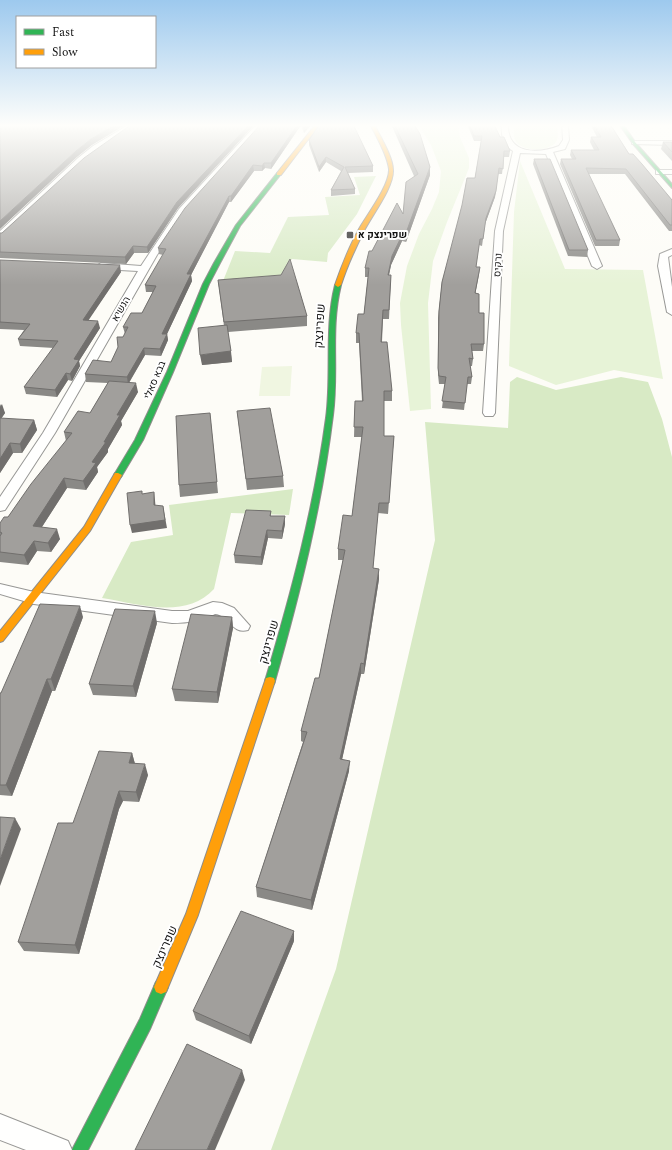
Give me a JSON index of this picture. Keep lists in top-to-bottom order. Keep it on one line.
{"streets":{"street":["נרקיס","הנשיא","שפרינצק","בבא סאלי"]},"places":{"transit":["שפרינצק א"]},"legend":["Fast","Slow"]}
